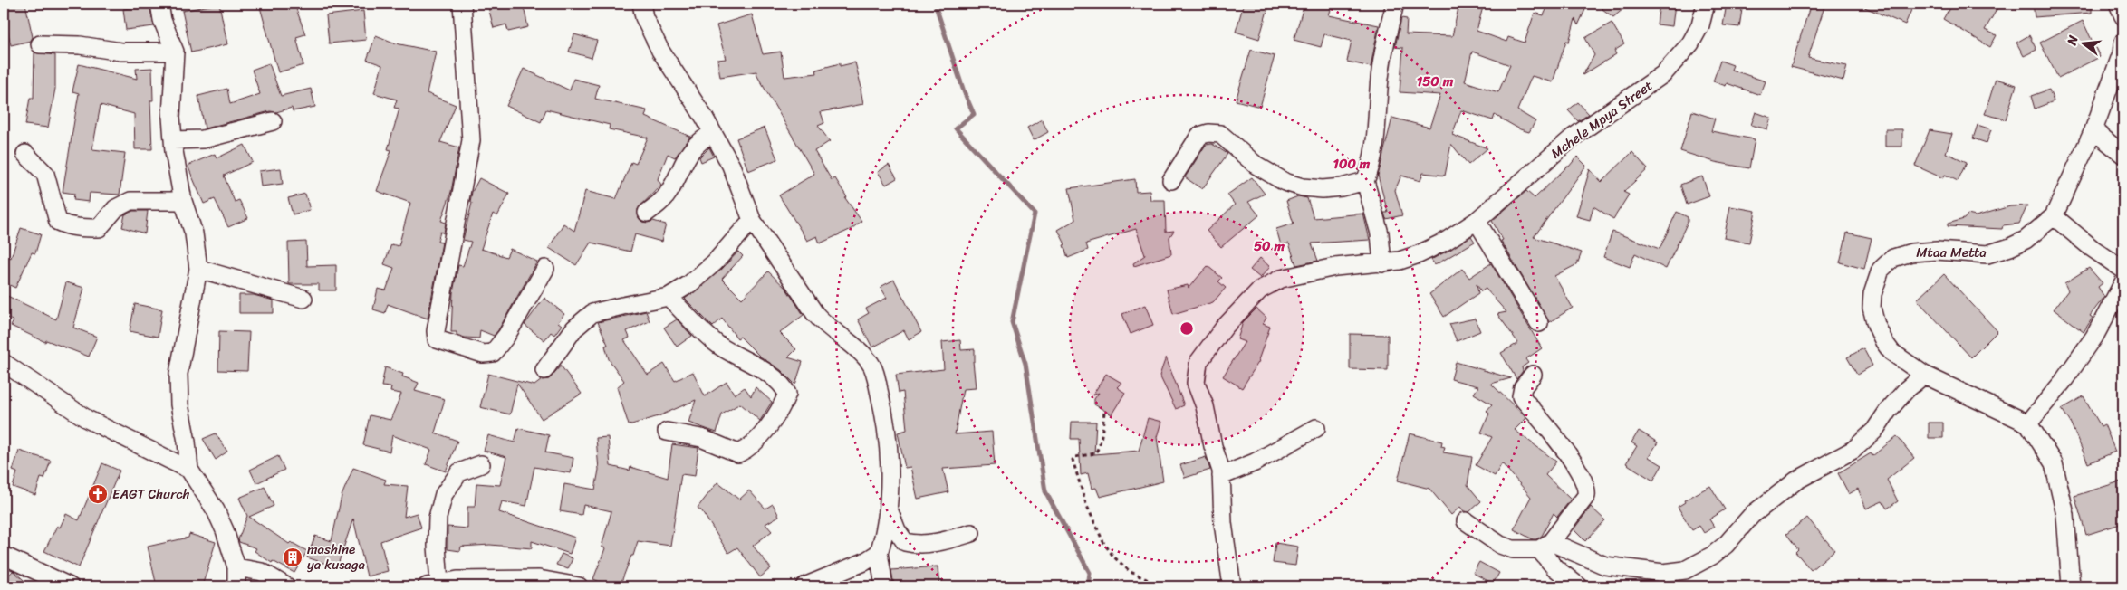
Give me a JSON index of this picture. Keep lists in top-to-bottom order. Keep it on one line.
{"streets":{"street":["Mchele Mpya Street","Mtaa Metta"]},"places":{"church":["EAGT Church"],"building":["mashine ya kusaga"]},"north":"left","rings":["150 m","100 m","50 m"]}
